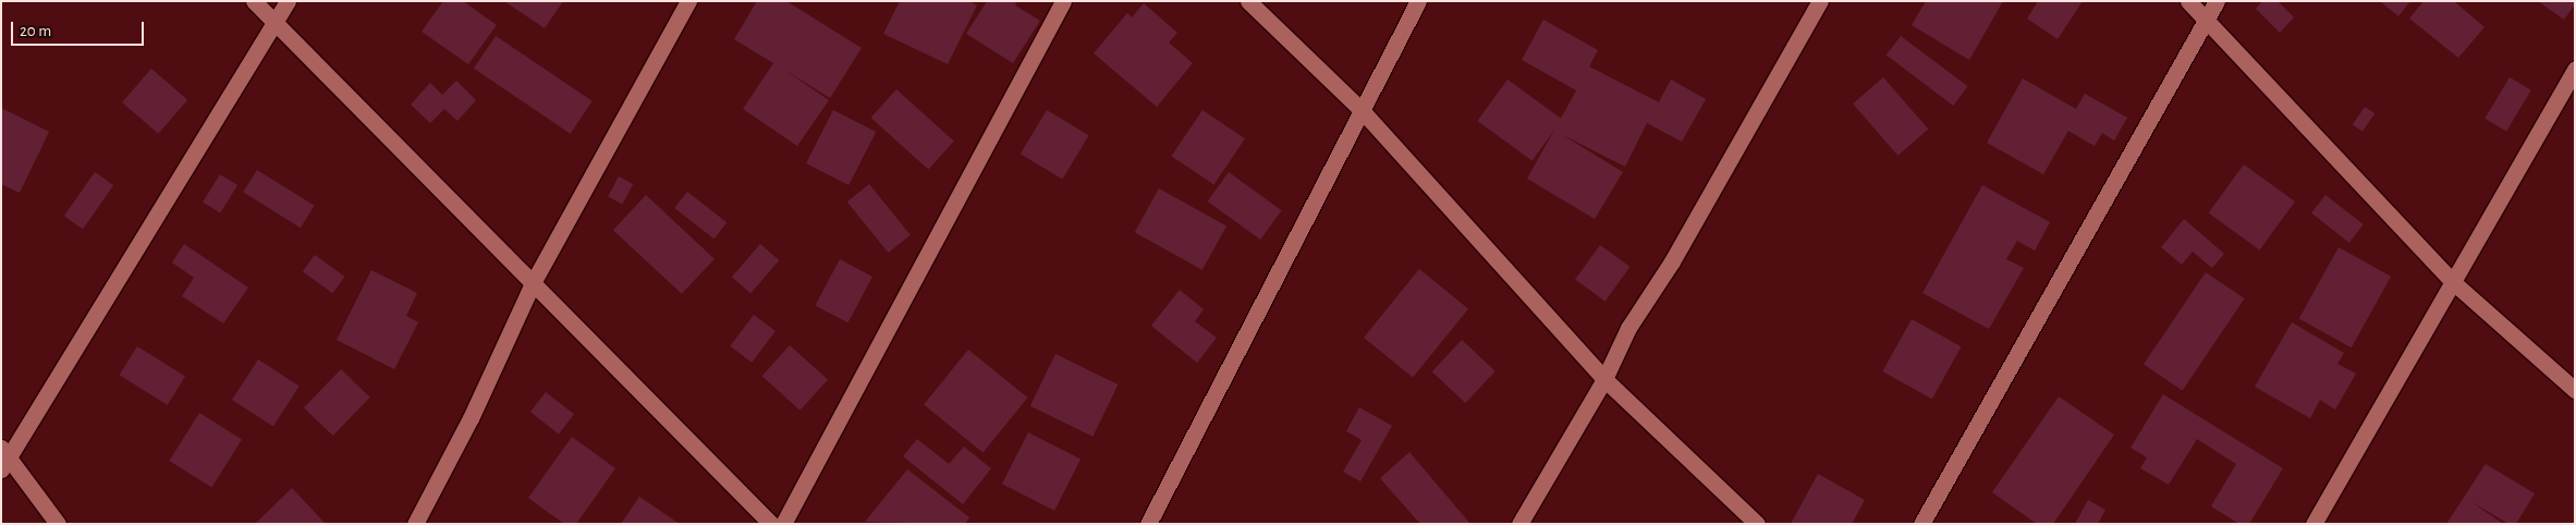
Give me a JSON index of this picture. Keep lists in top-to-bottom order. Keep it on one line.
{"scale_bar":"20 m"}
